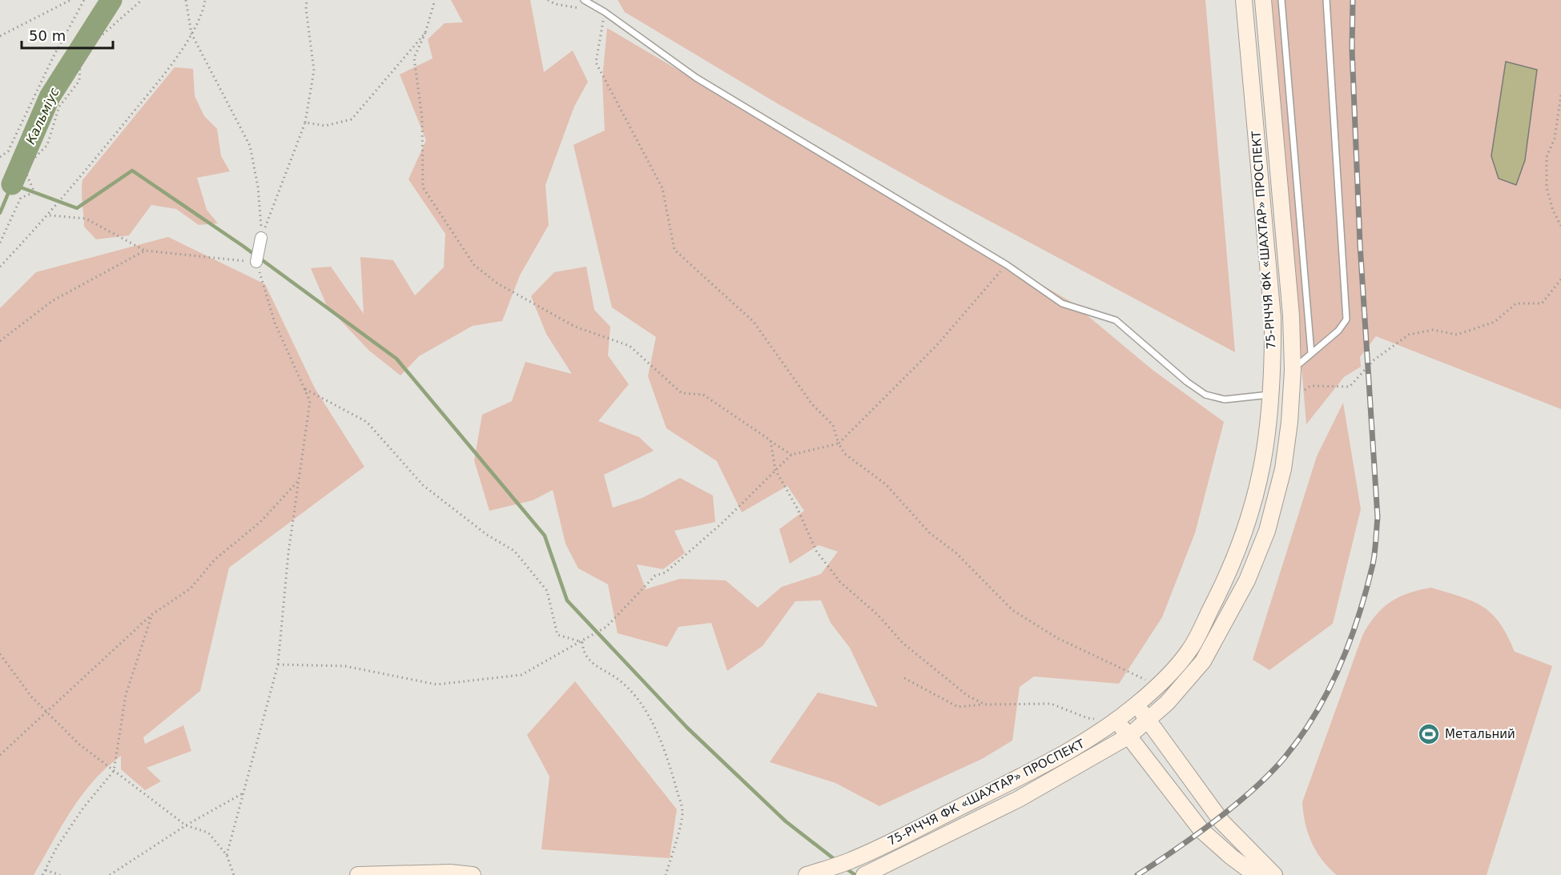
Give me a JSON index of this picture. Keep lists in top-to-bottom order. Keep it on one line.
{"streets":{"main road":["75-РІЧЧЯ ФК «ШАХТАР» ПРОСПЕКТ"]},"water":["Кальміус"],"places":{"sports":["Метальний"]},"scale_bar":"50 m"}
